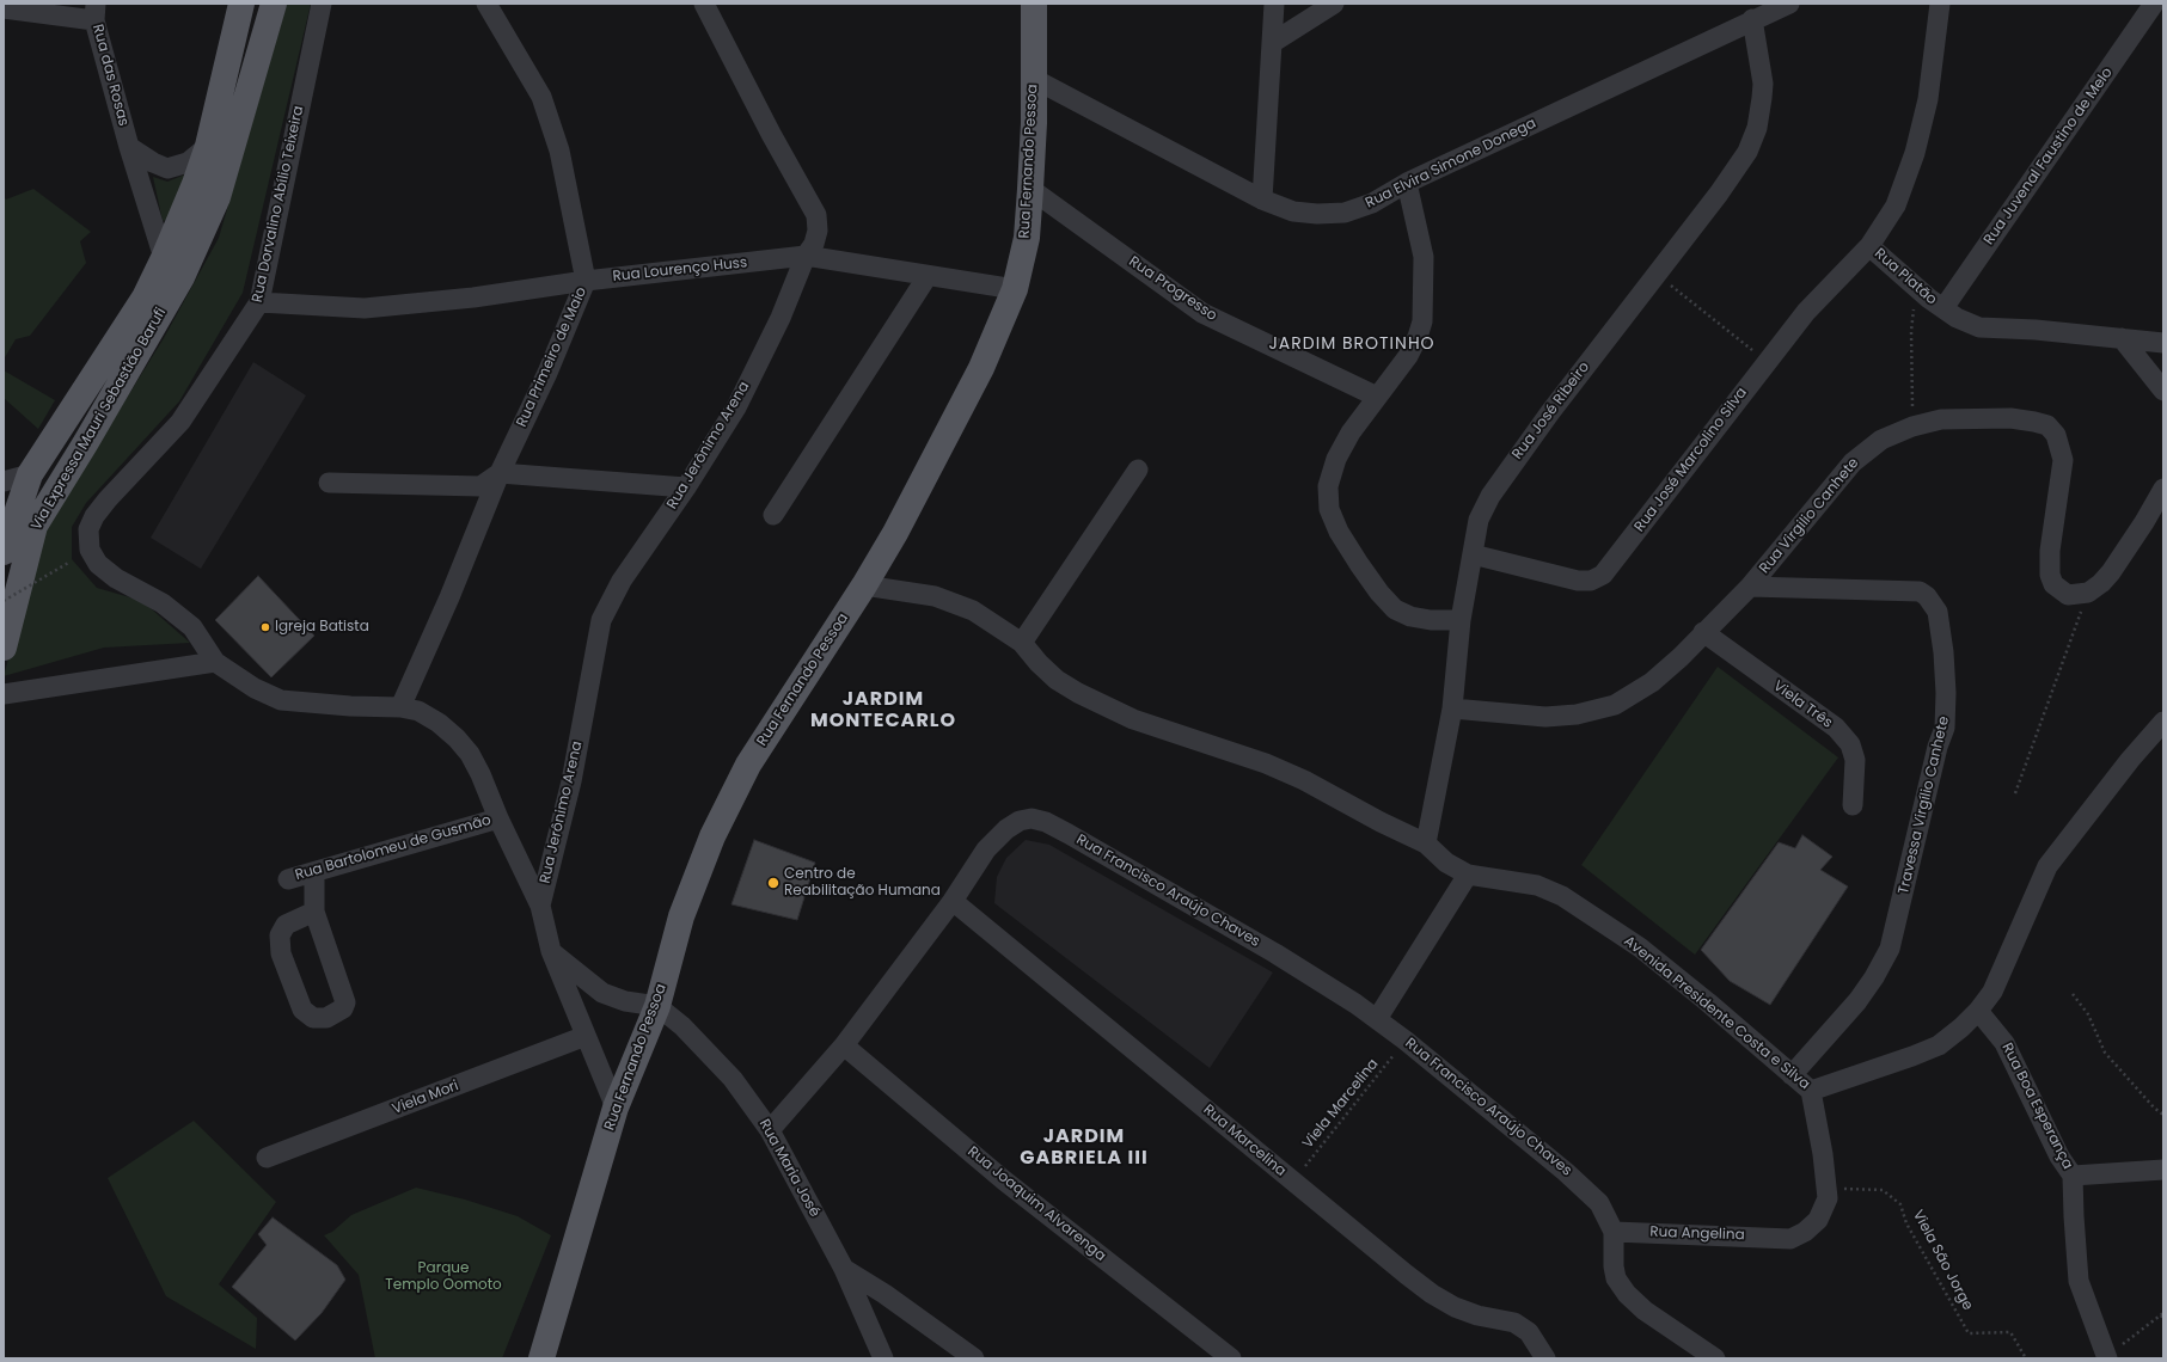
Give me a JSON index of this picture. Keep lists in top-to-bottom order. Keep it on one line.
{"streets":{"main road":["Rua Fernando Pessoa","Via Expressa Mauri Sebastião Barufi"],"street":["Rua das Rosas","Rua Juvenal Faustino de Melo","Rua Elvira Simone Donega","Rua Dorvalino Abílio Teixeira","Rua Lourenço Huss","Rua Platão","Rua Progresso","Rua Primeiro de Maio","Rua José Ribeiro","Rua Jerônimo Arena","Rua José Marcolino Silva","Rua Virgilio Canhete","Viela Três","Travessa Virgílio Canhete","Rua Bartolomeu de Gusmão","Rua Francisco Araújo Chaves","Avenida Presidente Costa e Silva","Viela Mori","Rua Boa Esperança","Rua Marcelina","Rua Maria José","Rua Joaquim Alvarenga","Rua Angelina"],"path":["Viela Marcelina","Viela São Jorge"]},"crossings":[["Rua das Rosas","Via Expressa Mauri Sebastião Barufi"],["Rua Juvenal Faustino de Melo","Rua Platão"],["Rua Fernando Pessoa","Rua Elvira Simone Donega"],["Rua Fernando Pessoa","Rua Lourenço Huss"],["Rua Fernando Pessoa","Rua Progresso"],["Rua Fernando Pessoa","Rua Bartolomeu de Gusmão"],["Rua Fernando Pessoa","Avenida Presidente Costa e Silva"],["Rua Fernando Pessoa","Rua Maria José"],["Rua Elvira Simone Donega","Rua José Ribeiro"],["Rua Dorvalino Abílio Teixeira","Rua Lourenço Huss"],["Rua Dorvalino Abílio Teixeira","Rua Bartolomeu de Gusmão"],["Rua Lourenço Huss","Rua Primeiro de Maio"],["Rua Lourenço Huss","Rua Jerônimo Arena"],["Rua Platão","Rua José Marcolino Silva"],["Rua Primeiro de Maio","Rua Bartolomeu de Gusmão"],["Rua José Ribeiro","Rua José Marcolino Silva"],["Rua José Ribeiro","Rua Virgilio Canhete"],["Rua José Ribeiro","Avenida Presidente Costa e Silva"],["Rua Jerônimo Arena","Rua Bartolomeu de Gusmão"],["Rua Virgilio Canhete","Viela Três"],["Rua Virgilio Canhete","Travessa Virgílio Canhete"],["Travessa Virgílio Canhete","Avenida Presidente Costa e Silva"],["Rua Bartolomeu de Gusmão","Viela Mori"],["Rua Francisco Araújo Chaves","Viela Marcelina"],["Rua Francisco Araújo Chaves","Rua Marcelina"],["Rua Francisco Araújo Chaves","Rua Maria José"],["Rua Francisco Araújo Chaves","Rua Joaquim Alvarenga"],["Rua Francisco Araújo Chaves","Rua Angelina"],["Avenida Presidente Costa e Silva","Rua Boa Esperança"],["Avenida Presidente Costa e Silva","Rua Angelina"],["Viela Marcelina","Rua Marcelina"],["Rua Angelina","Viela São Jorge"]],"districts":["JARDIM BROTINHO","JARDIM MONTECARLO","JARDIM GABRIELA III"],"parks":["Parque Templo Oomoto"],"places":["Igreja Batista","Centro de Reabilitação Humana"]}
